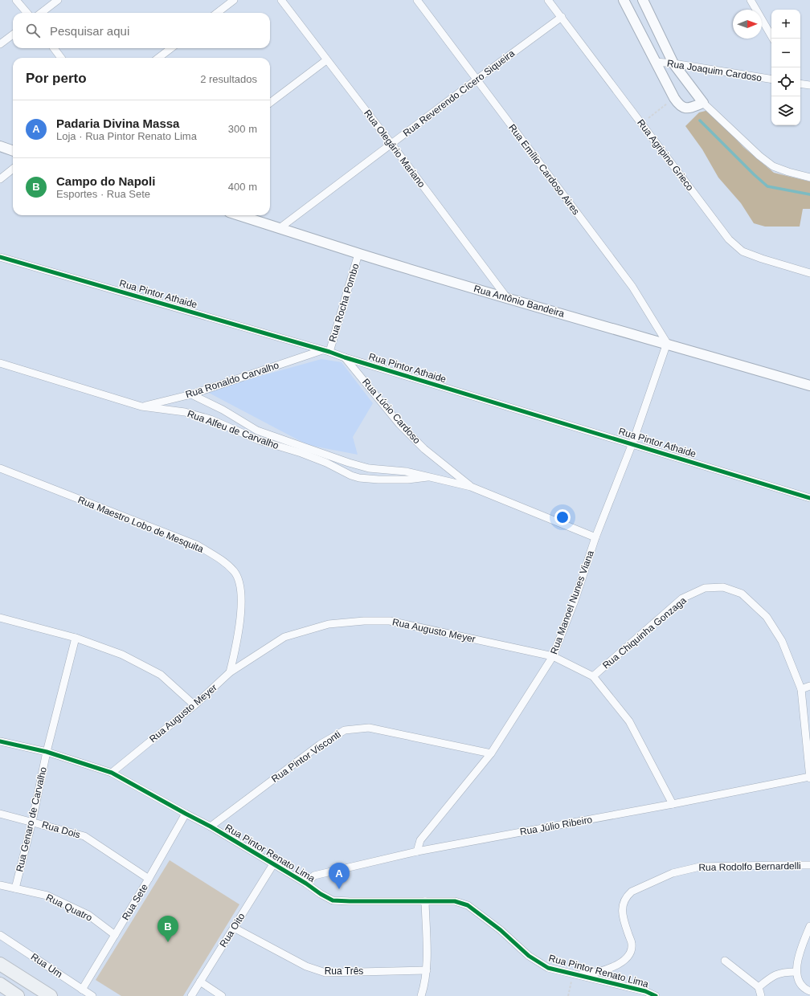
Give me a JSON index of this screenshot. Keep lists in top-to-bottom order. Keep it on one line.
{"streets":{"street":["Rua Joaquim Cardoso","Rua Reverendo Cícero Siqueira","Rua Olegário Mariano","Rua Agripino Grieco","Rua Emílio Cardoso Aires","Rua Pintor Athaide","Rua Antônio Bandeira","Rua Rocha Pombo","Rua Ronaldo Carvalho","Rua Lúcio Cardoso","Rua Alfeu de Carvalho","Rua Maestro Lobo de Mesquita","Rua Manoel Nunes Viana","Rua Augusto Meyer","Rua Chiquinha Gonzaga","Rua Pintor Visconti","Rua Genaro de Carvalho","Rua Júlio Ribeiro","Rua Dois","Rua Pintor Renato Lima","Rua Rodolfo Bernardelli","Rua Sete","Rua Quatro","Rua Oito","Rua Um","Rua Três"]},"crossings":[["Rua Reverendo Cícero Siqueira","Rua Olegário Mariano"],["Rua Reverendo Cícero Siqueira","Rua Agripino Grieco"],["Rua Reverendo Cícero Siqueira","Rua Emílio Cardoso Aires"],["Rua Reverendo Cícero Siqueira","Rua Antônio Bandeira"],["Rua Olegário Mariano","Rua Antônio Bandeira"],["Rua Emílio Cardoso Aires","Rua Antônio Bandeira"],["Rua Emílio Cardoso Aires","Rua Manoel Nunes Viana"],["Rua Pintor Athaide","Rua Rocha Pombo"],["Rua Pintor Athaide","Rua Ronaldo Carvalho"],["Rua Pintor Athaide","Rua Lúcio Cardoso"],["Rua Pintor Athaide","Rua Manoel Nunes Viana"],["Rua Antônio Bandeira","Rua Rocha Pombo"],["Rua Antônio Bandeira","Rua Manoel Nunes Viana"],["Rua Rocha Pombo","Rua Ronaldo Carvalho"],["Rua Ronaldo Carvalho","Rua Alfeu de Carvalho"],["Rua Lúcio Cardoso","Rua Alfeu de Carvalho"],["Rua Alfeu de Carvalho","Rua Manoel Nunes Viana"],["Rua Maestro Lobo de Mesquita","Rua Augusto Meyer"],["Rua Manoel Nunes Viana","Rua Augusto Meyer"],["Rua Manoel Nunes Viana","Rua Pintor Visconti"],["Rua Manoel Nunes Viana","Rua Júlio Ribeiro"],["Rua Augusto Meyer","Rua Chiquinha Gonzaga"],["Rua Augusto Meyer","Rua Pintor Renato Lima"],["Rua Chiquinha Gonzaga","Rua Júlio Ribeiro"],["Rua Pintor Visconti","Rua Pintor Renato Lima"],["Rua Genaro de Carvalho","Rua Dois"],["Rua Genaro de Carvalho","Rua Pintor Renato Lima"],["Rua Genaro de Carvalho","Rua Quatro"],["Rua Júlio Ribeiro","Rua Pintor Renato Lima"],["Rua Dois","Rua Sete"],["Rua Pintor Renato Lima","Rua Rodolfo Bernardelli"],["Rua Pintor Renato Lima","Rua Sete"],["Rua Pintor Renato Lima","Rua Oito"],["Rua Sete","Rua Quatro"],["Rua Sete","Rua Um"],["Rua Oito","Rua Três"]],"north":"right","page":{"map_buttons":["+","−"],"search":"Pesquisar aqui","heading":["Por perto","2 resultados"],"list":[{"mark":"A","name":"Padaria Divina Massa","note":"Loja · Rua Pintor Renato Lima","value":"300 m"},{"mark":"B","name":"Campo do Napoli","note":"Esportes · Rua Sete","value":"400 m"}],"pins":["A","B"]}}
